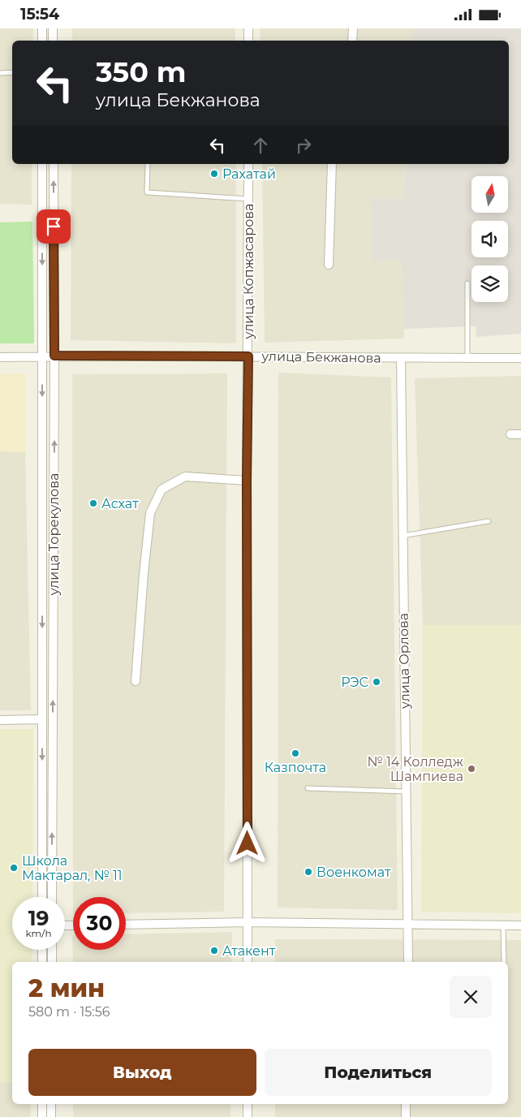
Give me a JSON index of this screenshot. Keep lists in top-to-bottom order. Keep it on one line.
{"streets":{"street":["улица Копжасарова","улица Бекжанова","улица Торекулова","улица Орлова"]},"crossings":[["улица Копжасарова","улица Бекжанова"],["улица Бекжанова","улица Торекулова"],["улица Бекжанова","улица Орлова"]],"places":["Рахатай","Асхат","РЭС","Казпочта","№ 14 Колледж Шампиева","Школа Мактарал, № 11","Военкомат","Атакент"],"north":"top","page":{"status":"15:54","turn":["350 m","улица Бекжанова"],"speed":"19 km/h","limit":"30","heading":["2 мин","580 m · 15:56"],"buttons":["Выход","Поделиться"]}}
